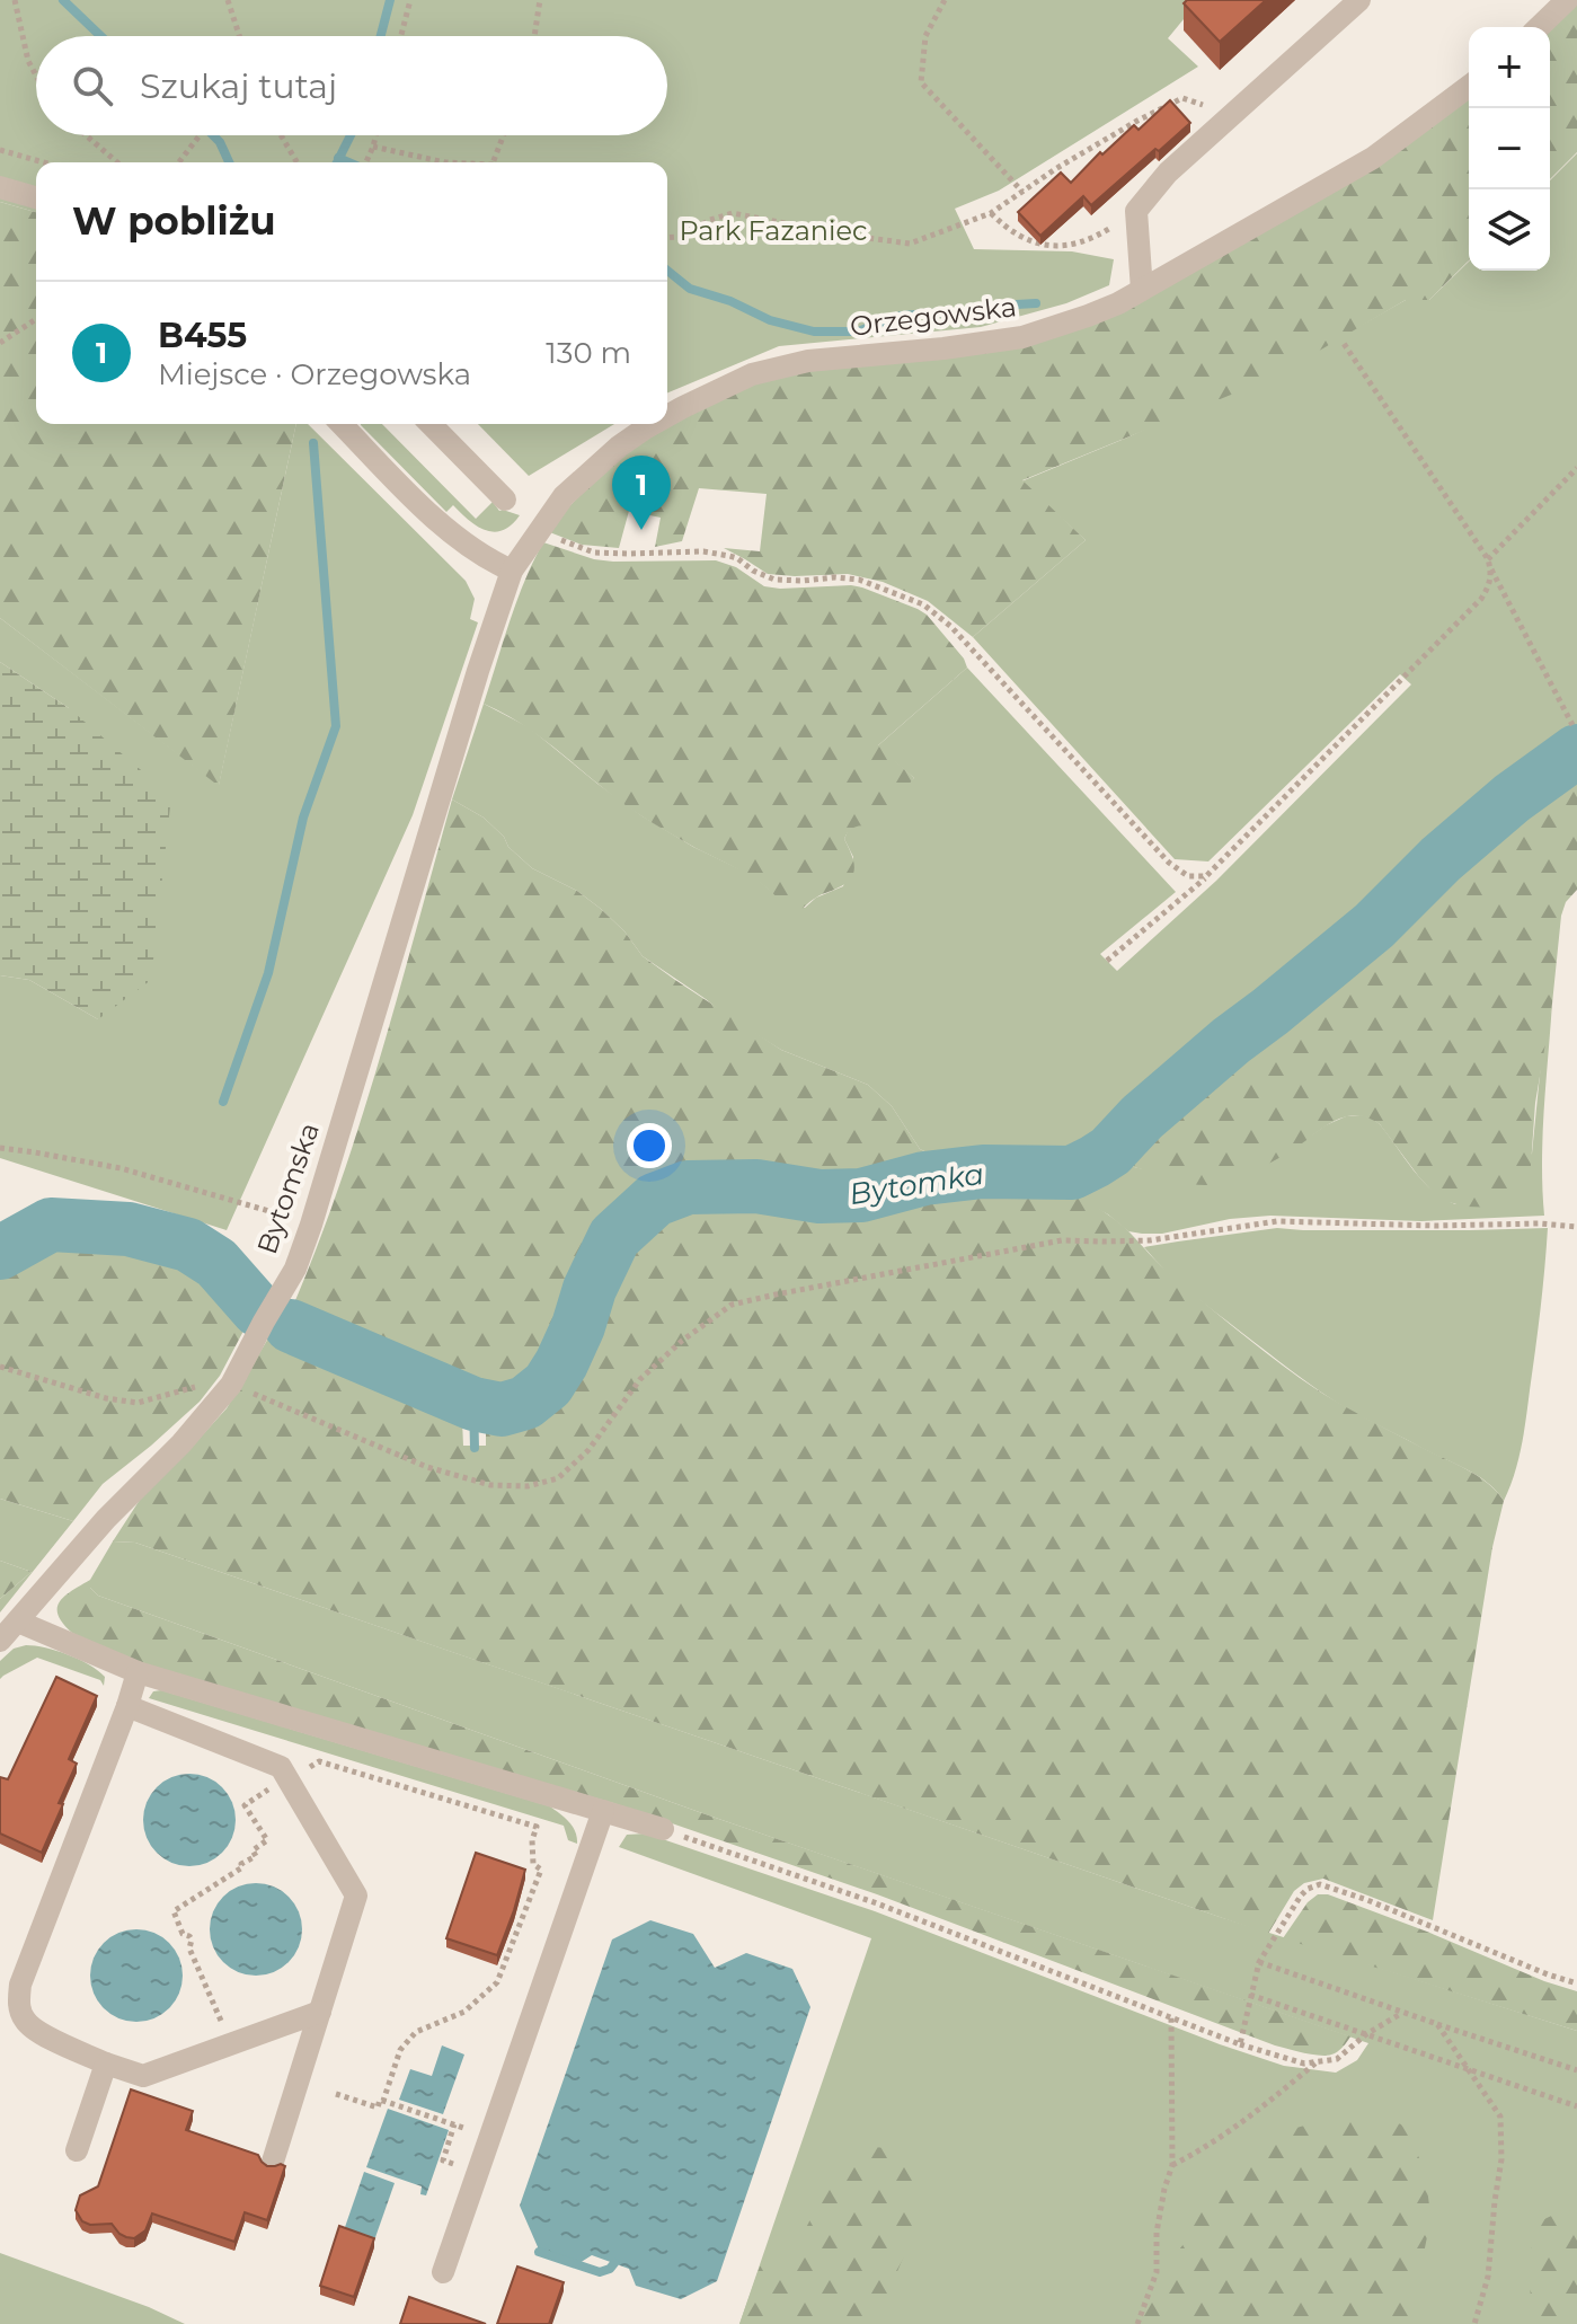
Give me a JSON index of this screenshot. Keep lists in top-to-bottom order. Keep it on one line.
{"streets":{"street":["Orzegowska","Bytomska"]},"crossings":[["Orzegowska","Bytomska"]],"water":["Bytomka"],"parks":["Park Fazaniec"],"page":{"map_buttons":["+","−"],"search":"Szukaj tutaj","heading":"W pobliżu","list":[{"mark":"1","name":"B455","note":"Miejsce · Orzegowska","value":"130 m"}],"pins":"1"}}
